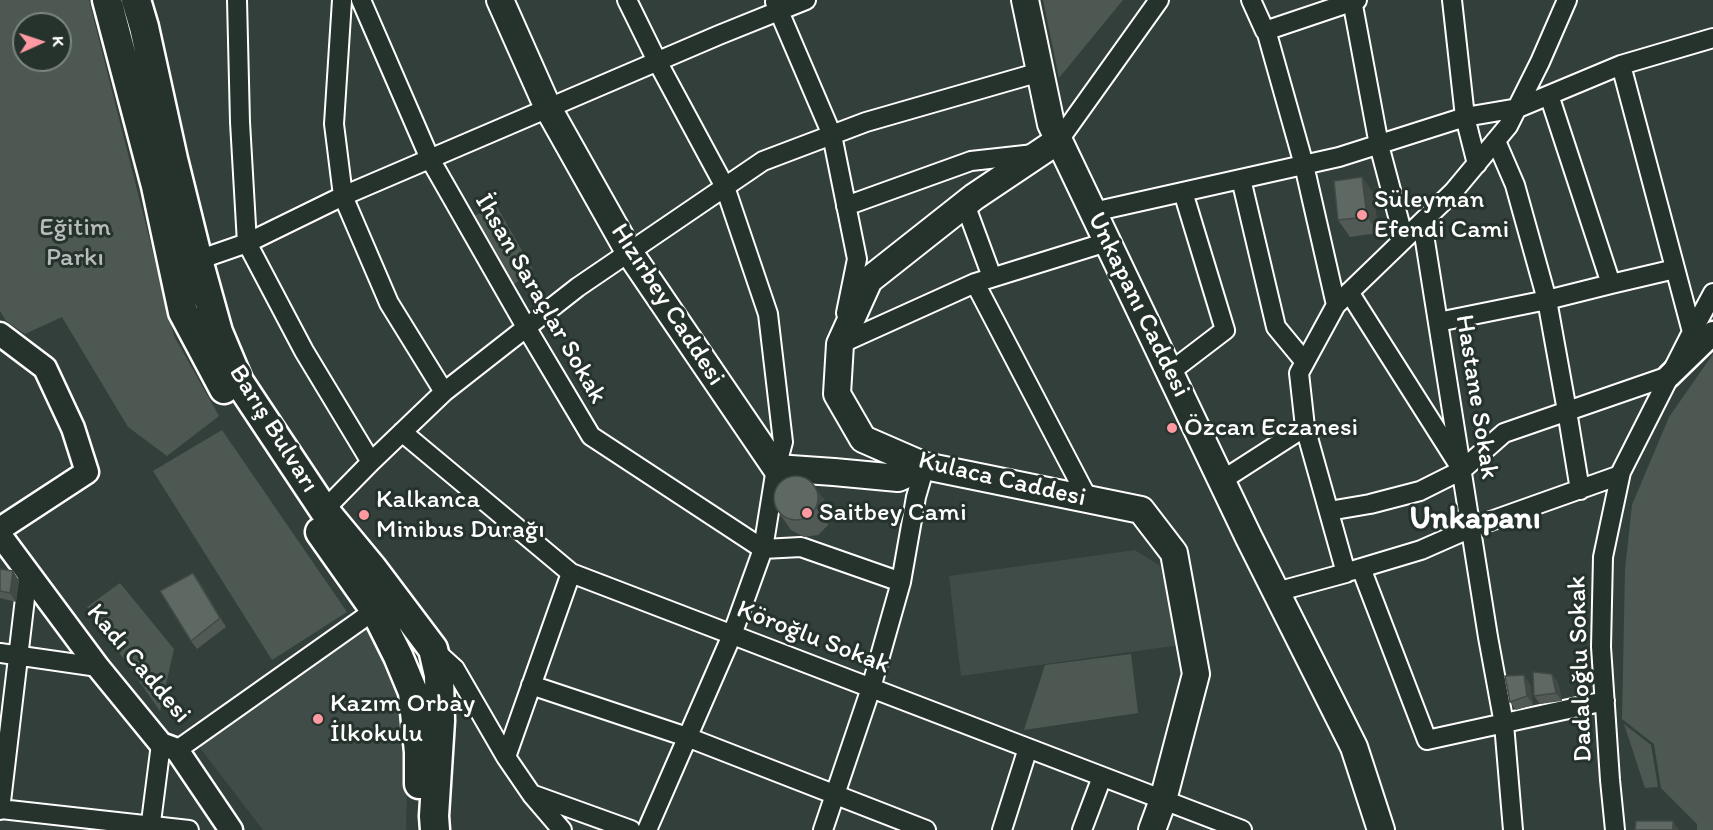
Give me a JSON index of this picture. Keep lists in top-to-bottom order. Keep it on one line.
{"streets":{"main road":["Hızırbey Caddesi","Unkapanı Caddesi","Barış Bulvarı","Kulaca Caddesi"],"street":["İhsan Saraçlar Sokak","Hastane Sokak","Köroğlu Sokak","Kadı Caddesi","Dadaloğlu Sokak"]},"crossings":[["Unkapanı Caddesi","Kulaca Caddesi"],["Kulaca Caddesi","Köroğlu Sokak"]],"districts":["Unkapanı"],"parks":["Eğitim Parkı"],"places":["Süleyman Efendi Cami","Özcan Eczanesi","Saitbey Cami","Kalkanca Minibus Durağı","Kazım Orbay İlkokulu"],"north":"right"}
